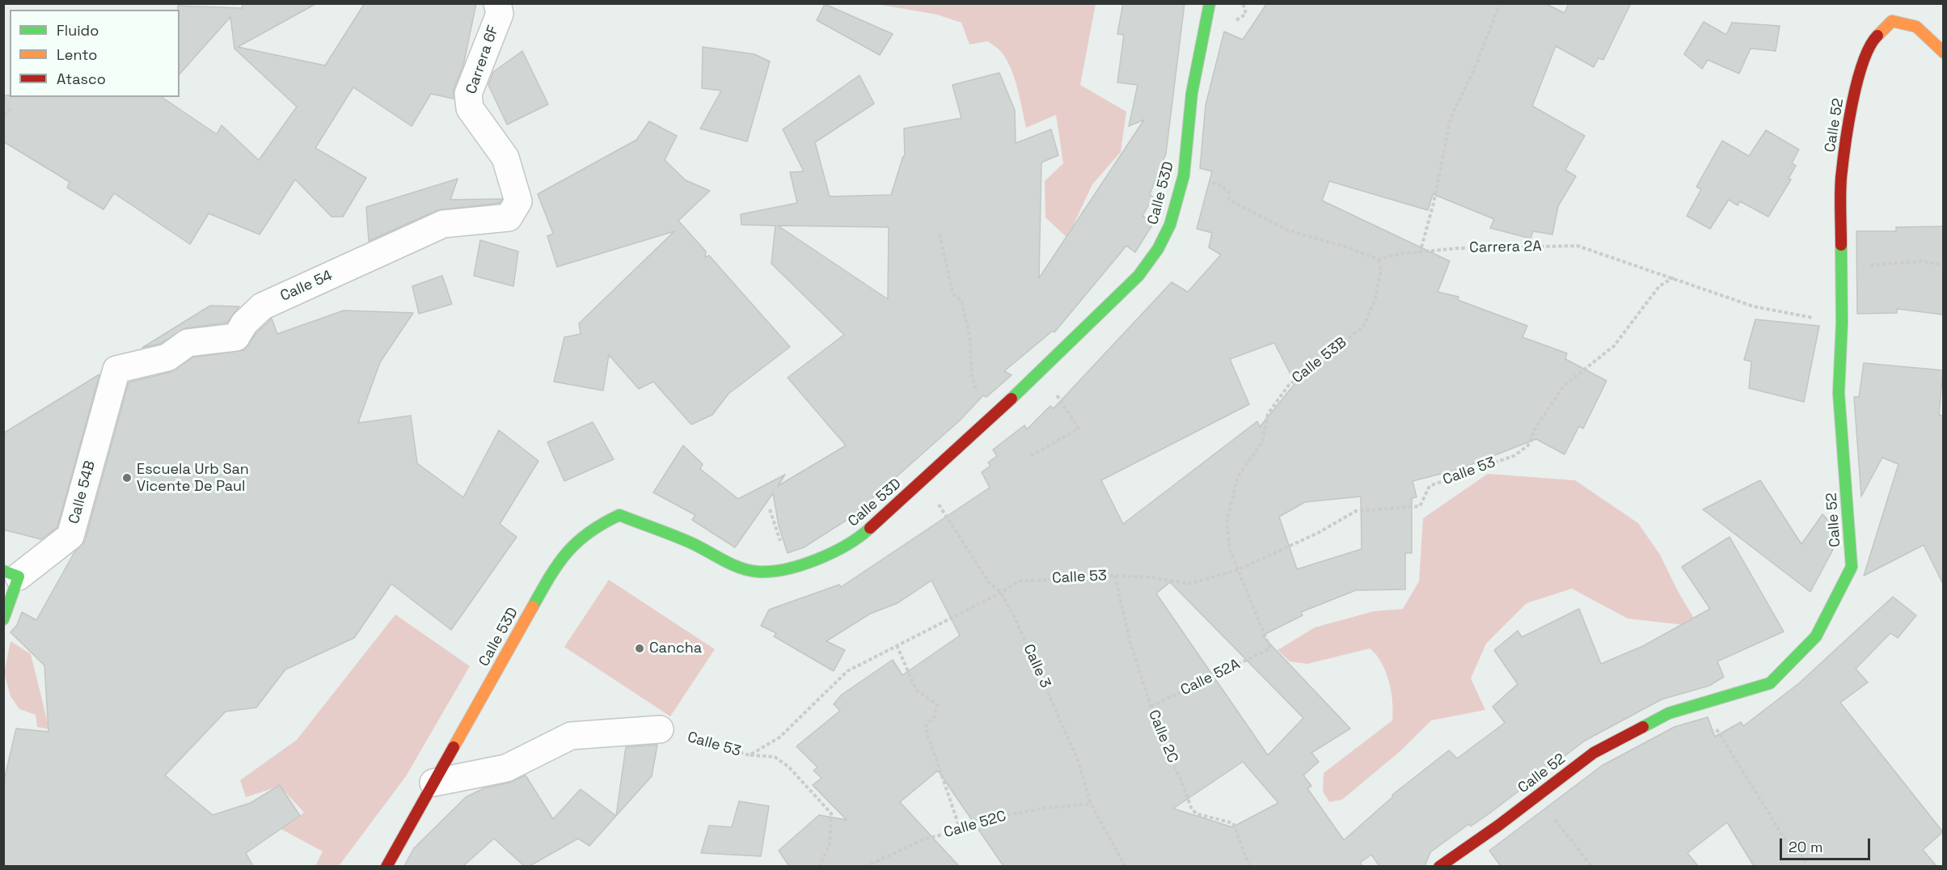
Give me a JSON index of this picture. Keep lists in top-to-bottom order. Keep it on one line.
{"streets":{"street":["Carrera 6F","Calle 52","Calle 53D","Calle 54","Calle 54B"],"path":["Carrera 2A","Calle 53B","Calle 53","Calle 3","Calle 52A","Calle 2C","Calle 52C"]},"crossings":[["Carrera 6F","Calle 54"],["Calle 52","Carrera 2A"],["Calle 53D","Calle 3"],["Carrera 2A","Calle 53B"],["Carrera 2A","Calle 53"],["Calle 54","Calle 54B"],["Calle 53B","Calle 53"],["Calle 53B","Calle 52A"],["Calle 53","Calle 3"],["Calle 53","Calle 2C"],["Calle 3","Calle 52C"],["Calle 52A","Calle 2C"]],"places":["Escuela Urb San Vicente De Paul","Cancha"],"legend":["Fluido","Lento","Atasco"],"scale_bar":"20 m"}
